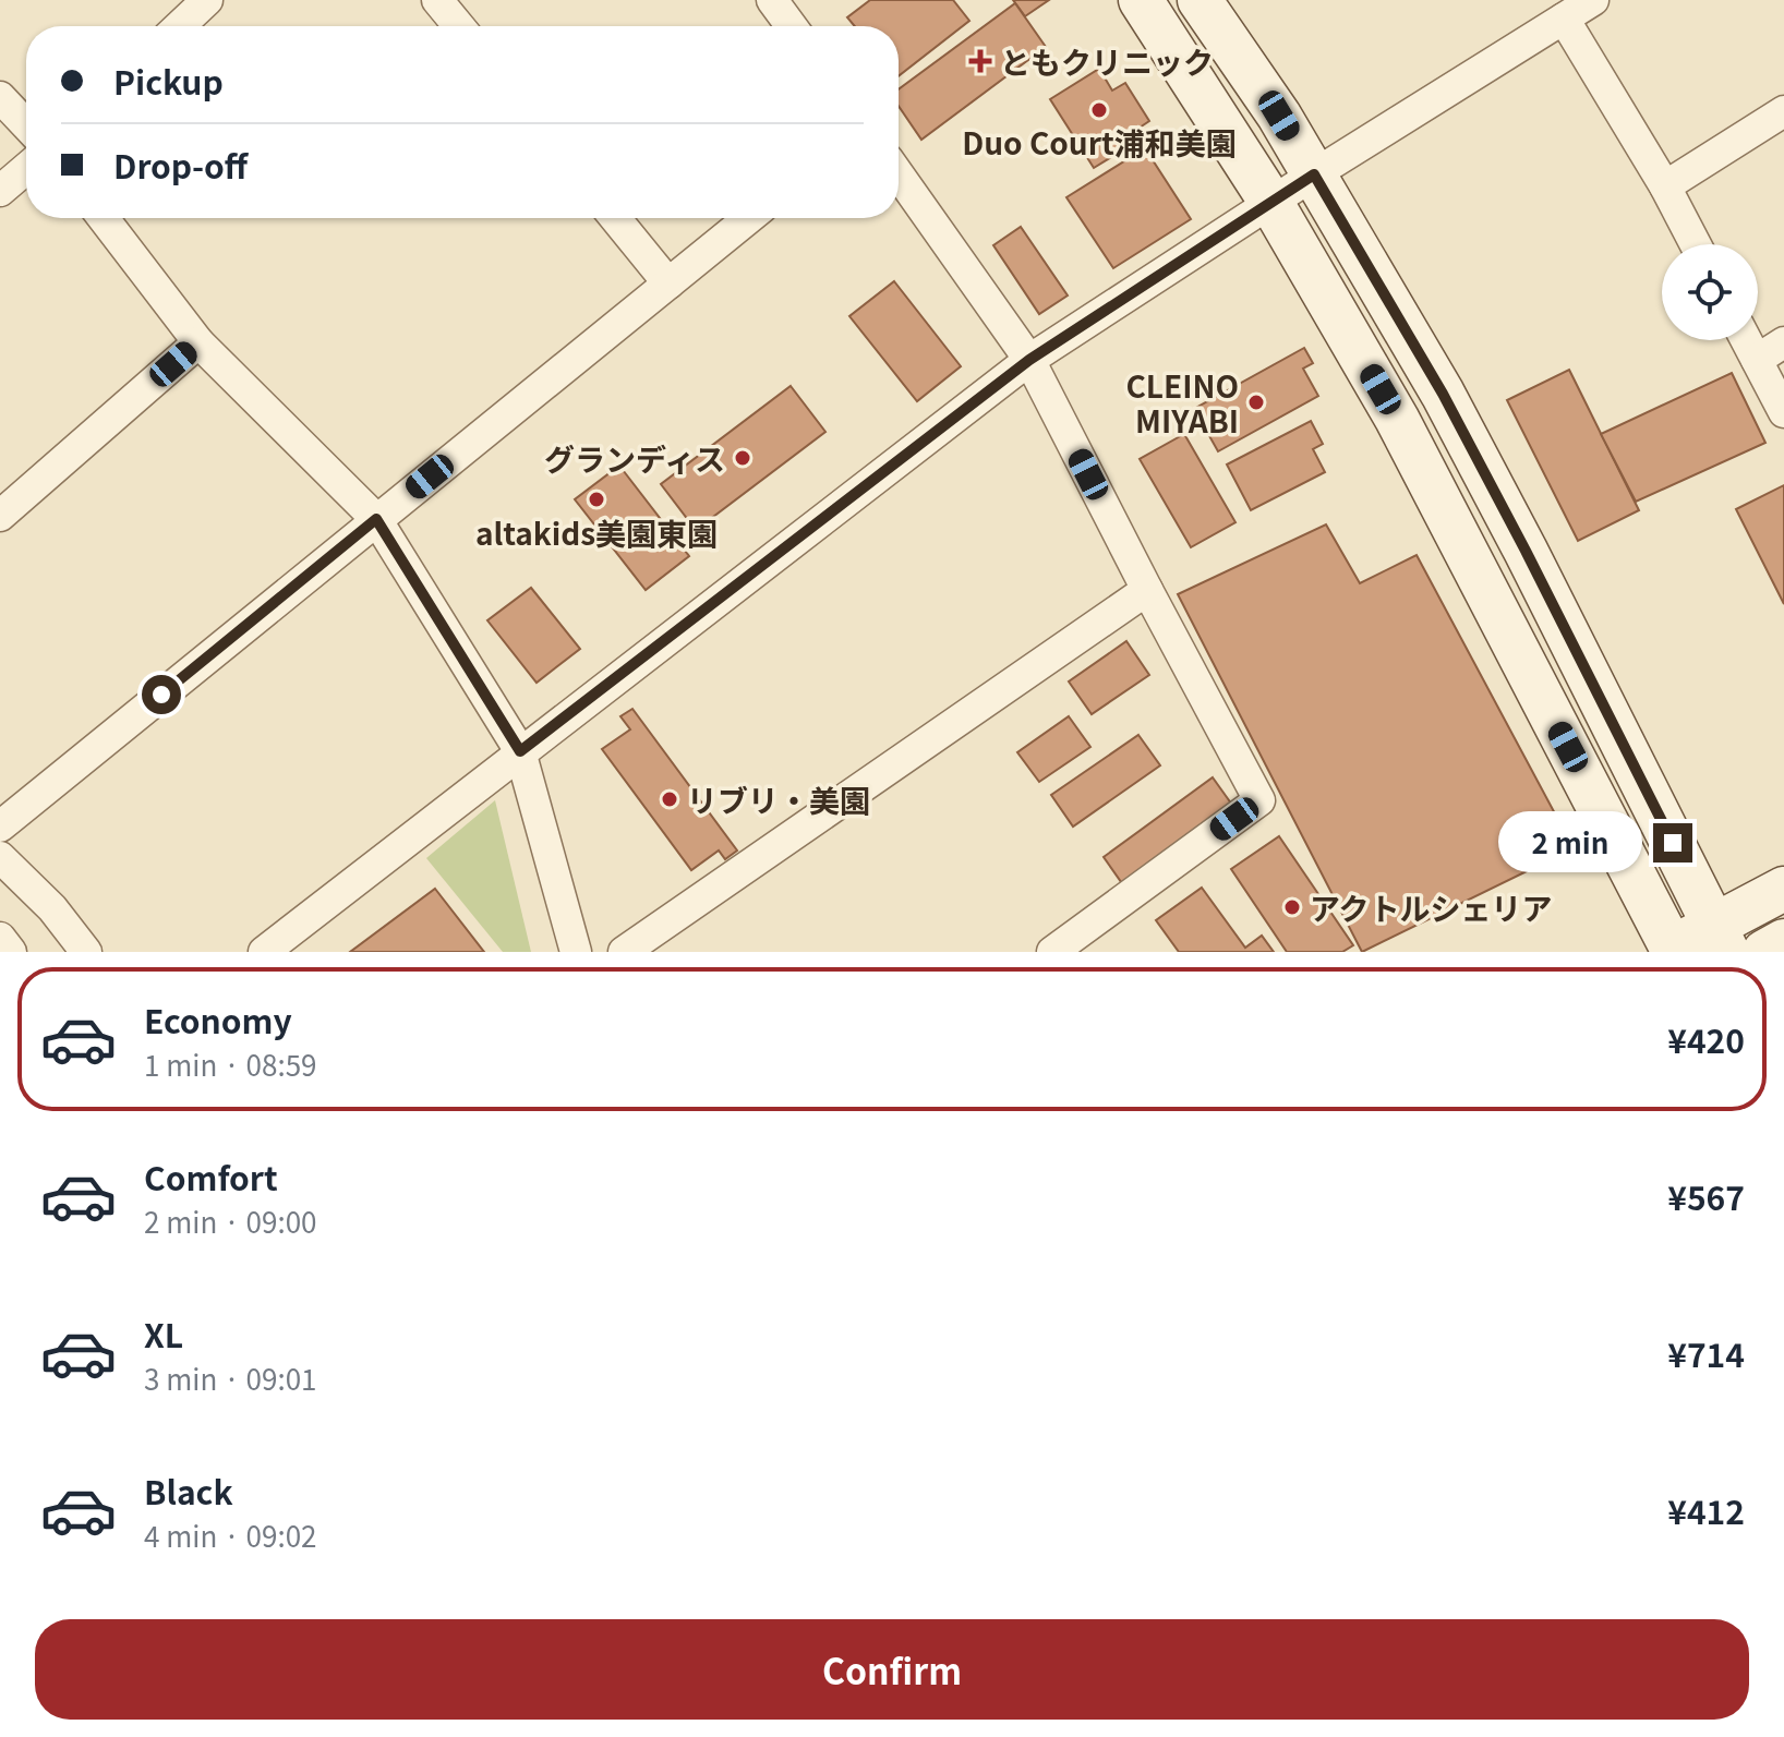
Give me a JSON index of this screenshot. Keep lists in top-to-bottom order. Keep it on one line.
{"places":{"health":["ともクリニック"],"other":["Duo Court浦和美園","CLEINO MIYABI","グランディス","altakids美園東園","リブリ・美園","アクトルシェリア"]},"page":{"banner":["Pickup","Drop-off"],"bubble":"2 min","list":[{"name":"Economy","note":"1 min · 08:59","value":"¥420"},{"name":"Comfort","note":"2 min · 09:00","value":"¥567"},{"name":"XL","note":"3 min · 09:01","value":"¥714"},{"name":"Black","note":"4 min · 09:02","value":"¥412"}],"buttons":"Confirm"}}
